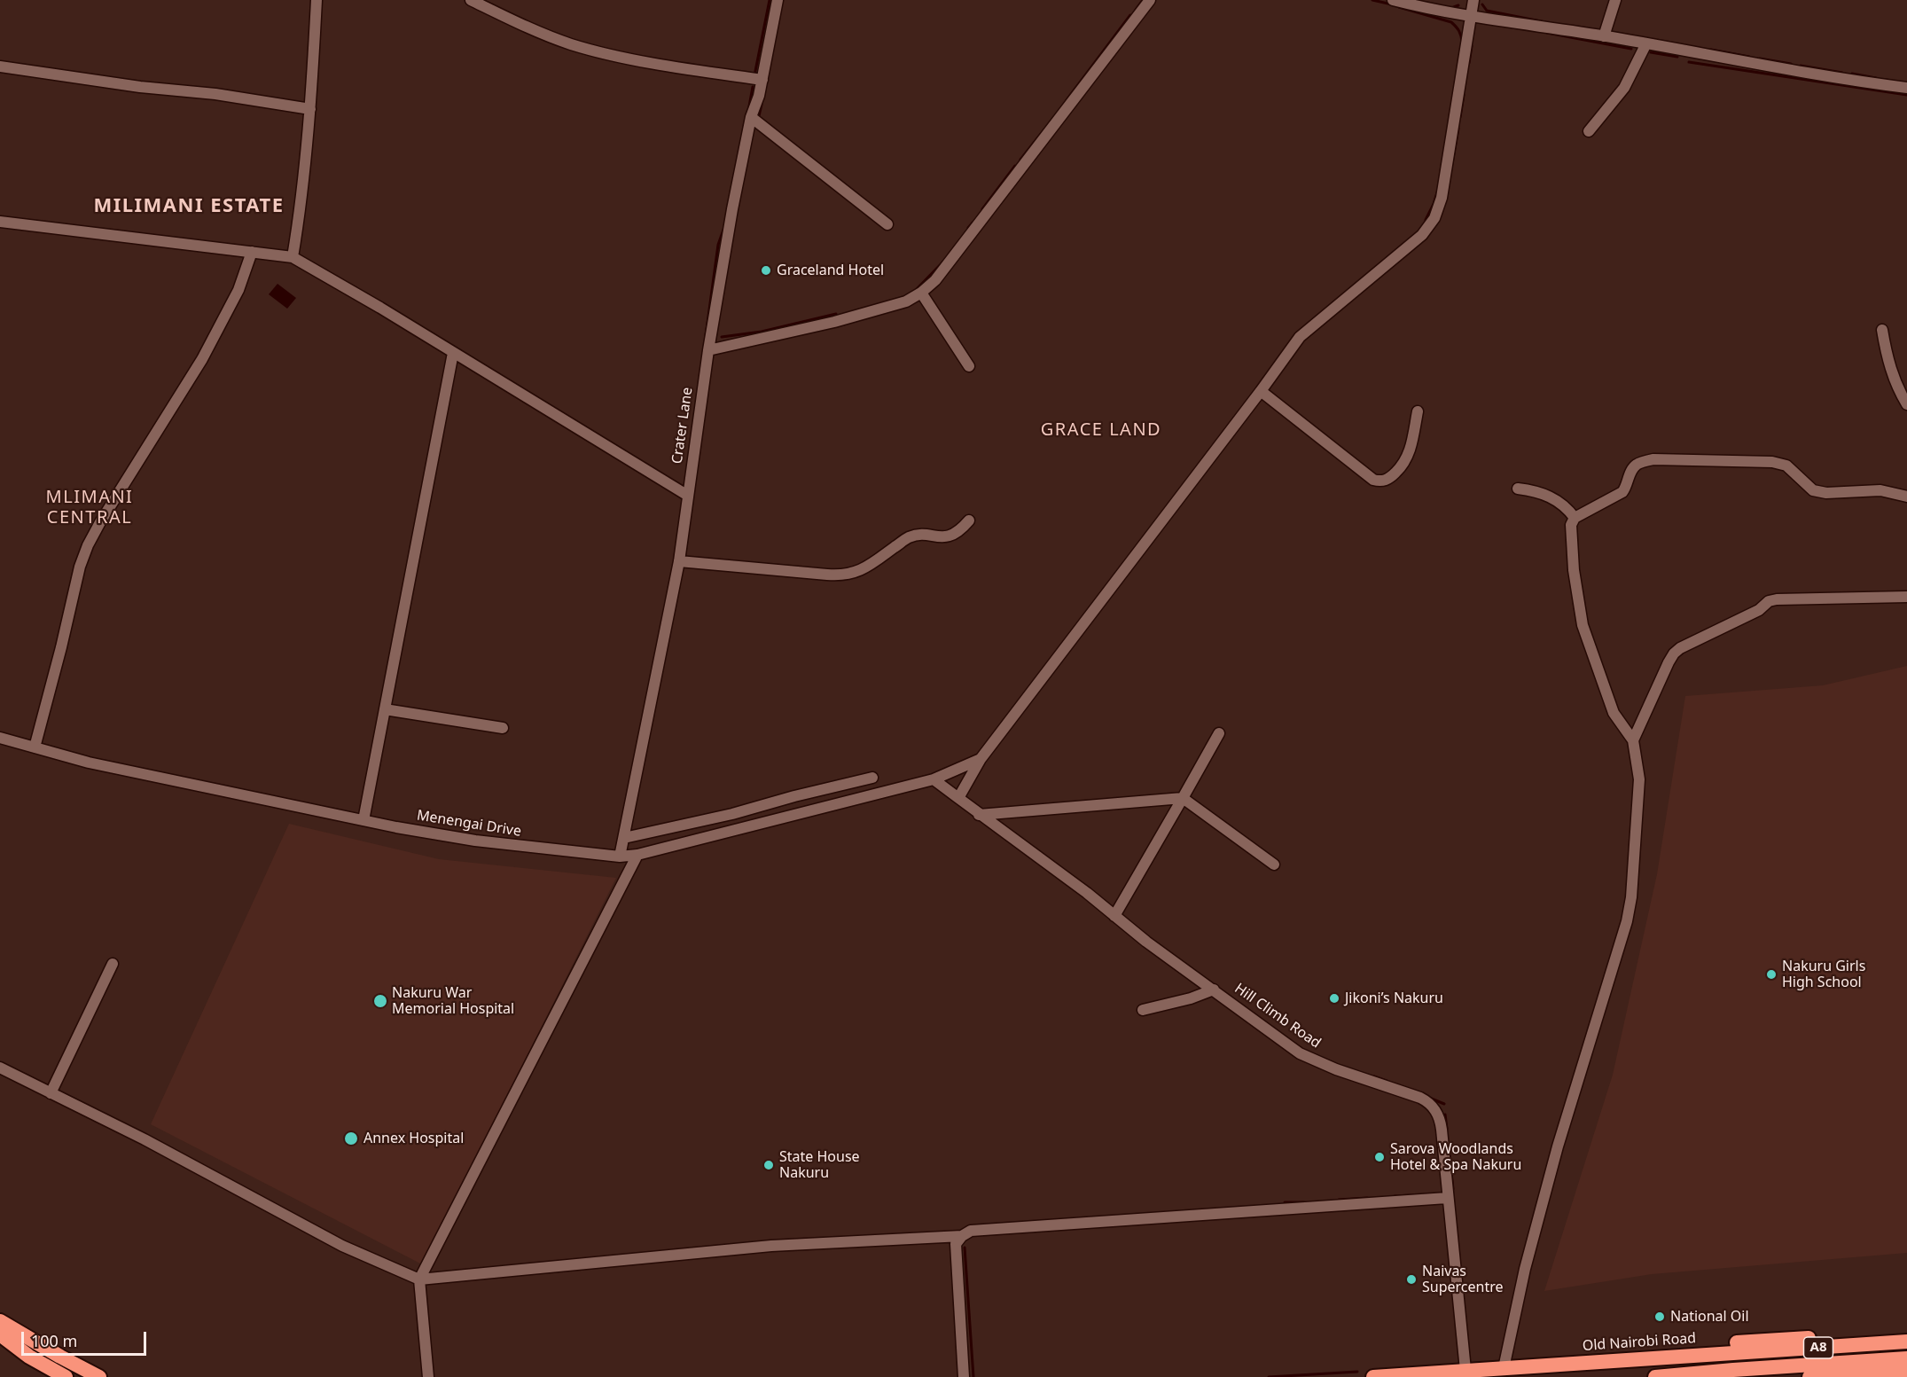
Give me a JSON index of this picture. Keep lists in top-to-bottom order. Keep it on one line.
{"streets":{"highway":["Old Nairobi Road","A8"],"street":["Crater Lane","Menengai Drive","Hill Climb Road"]},"crossings":[["Crater Lane","Menengai Drive"],["Menengai Drive","Hill Climb Road"],["Hill Climb Road","Old Nairobi Road"]],"districts":["MILIMANI ESTATE","GRACE LAND","MLIMANI CENTRAL"],"places":["Graceland Hotel","Nakuru Girls High School","Jikoni’s Nakuru","Nakuru War Memorial Hospital","Annex Hospital","Sarova Woodlands Hotel & Spa Nakuru","State House Nakuru","Naivas Supercentre","National Oil"],"scale_bar":"100 m"}
